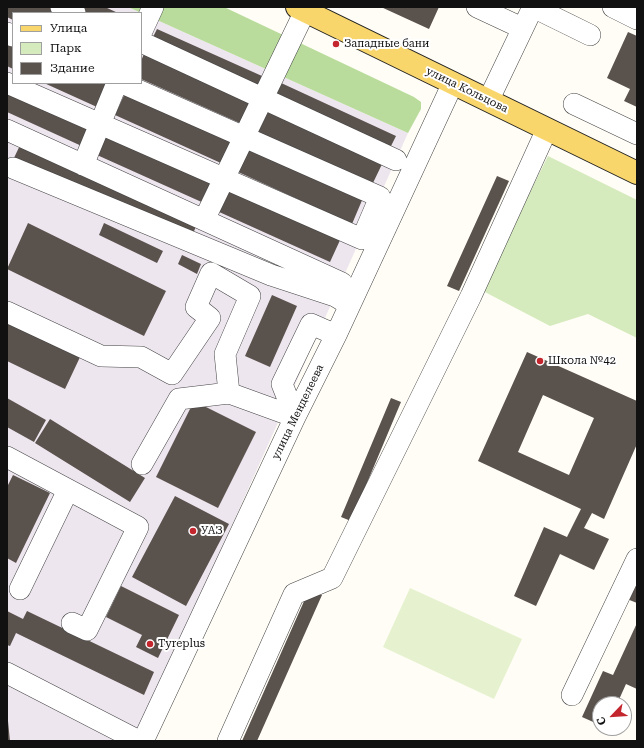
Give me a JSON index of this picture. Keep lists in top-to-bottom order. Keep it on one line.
{"streets":{"main road":["улица Кольцова"],"street":["улица Менделеева"]},"crossings":[["улица Кольцова","улица Менделеева"]],"places":["Западные бани","Школа №42","УАЗ","Tyreplus"],"legend":["Улица","Парк","Здание"],"north":"bottom left"}
